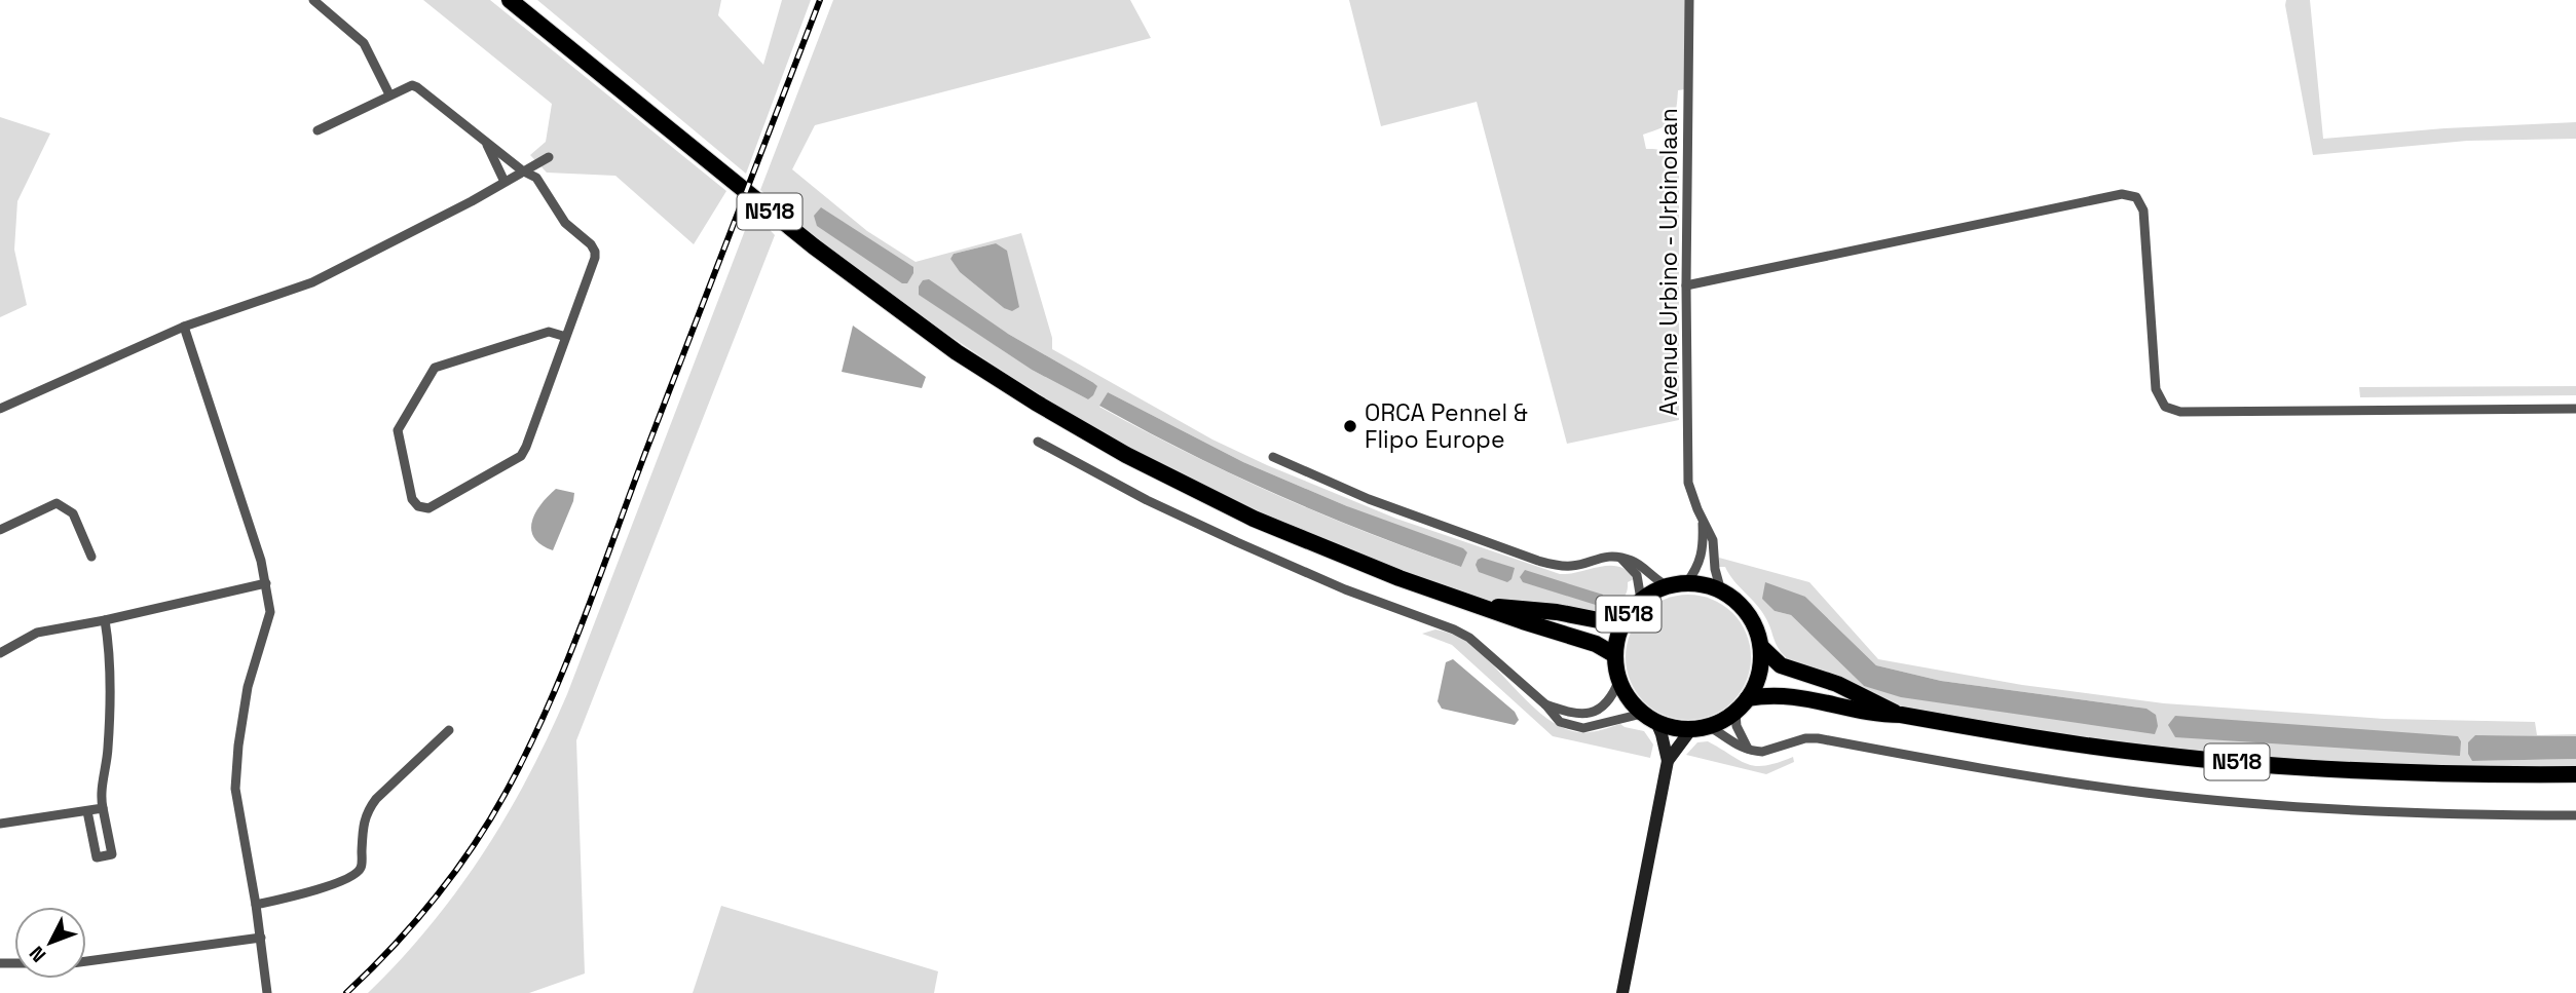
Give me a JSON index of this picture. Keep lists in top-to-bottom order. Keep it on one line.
{"streets":{"highway":["N518"],"street":["Avenue Urbino - Urbinolaan"]},"crossings":[["N518","Avenue Urbino - Urbinolaan"]],"places":["ORCA Pennel & Flipo Europe"],"north":"bottom left"}
